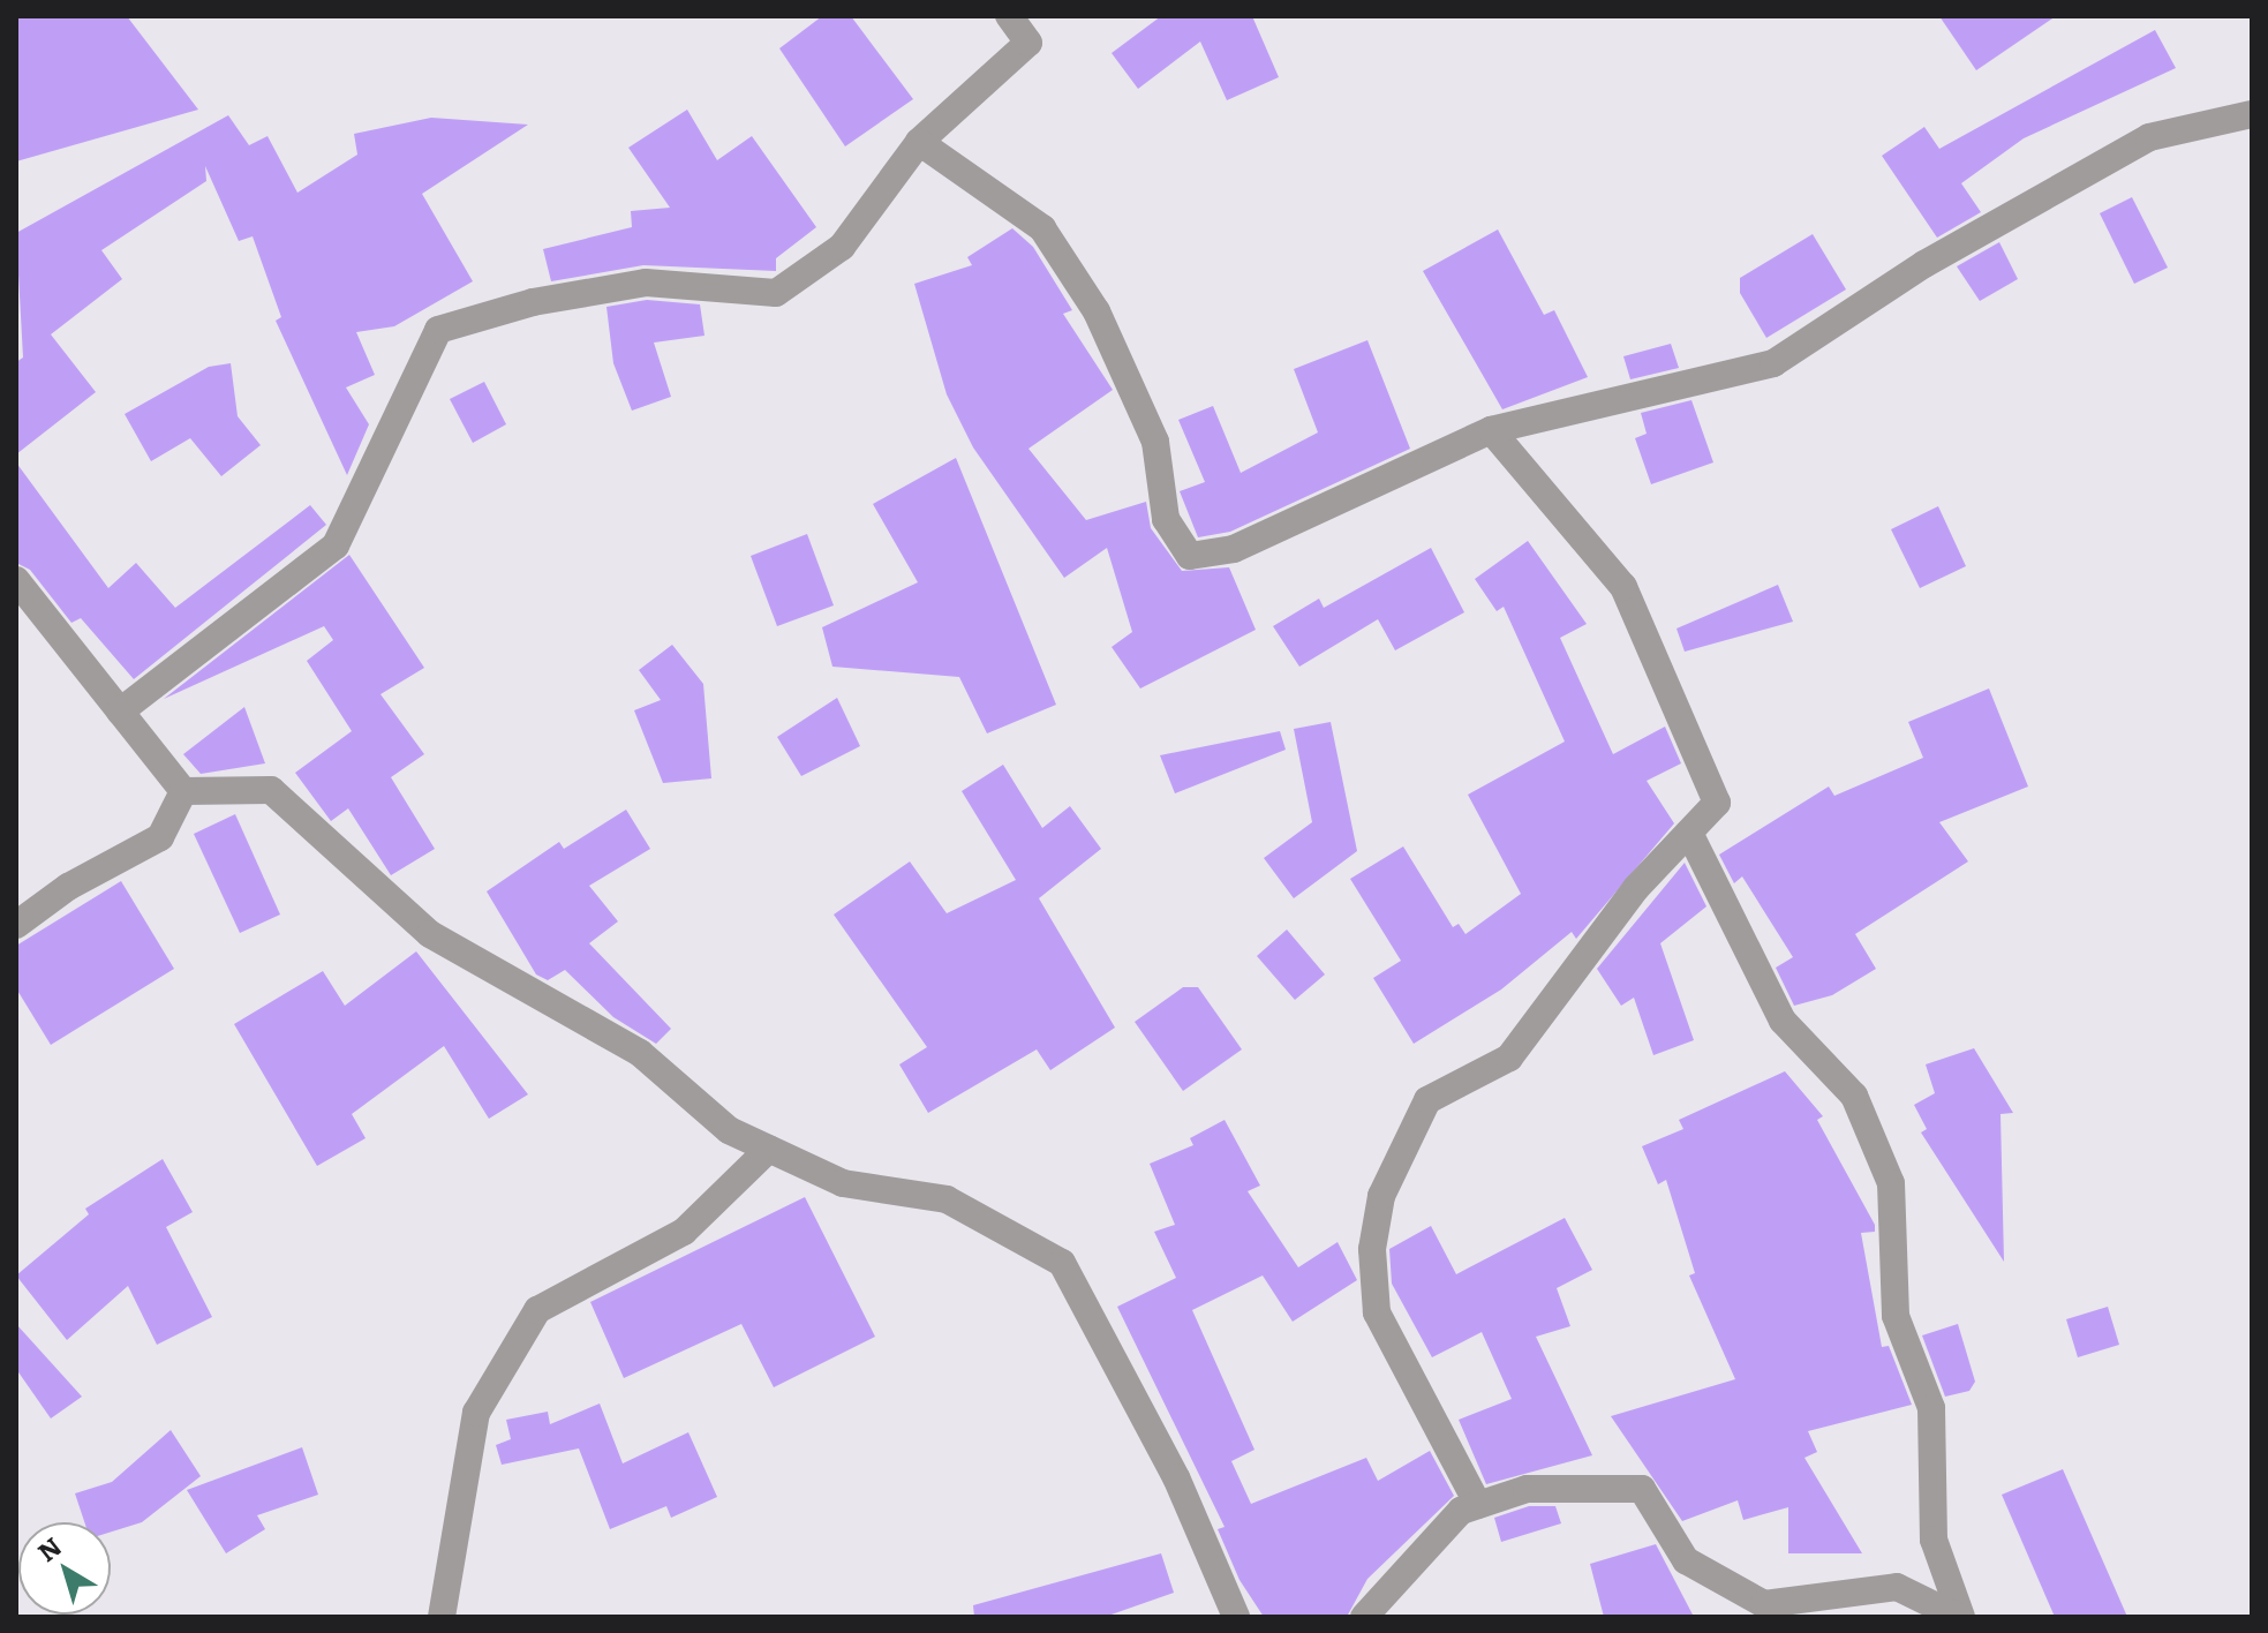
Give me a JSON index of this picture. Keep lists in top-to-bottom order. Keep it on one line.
{"north":"top left"}
